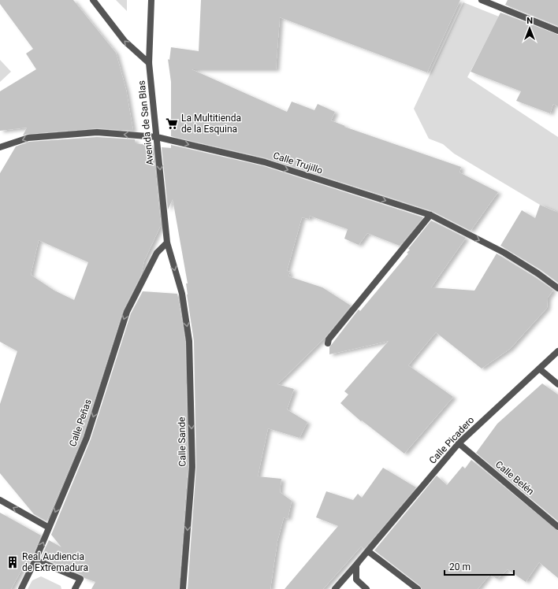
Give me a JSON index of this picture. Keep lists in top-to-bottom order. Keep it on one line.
{"streets":{"street":["Avenida de San Blas","Calle Trujillo","Calle Peñas","Calle Picadero","Calle Sande","Calle Belén"]},"crossings":[["Avenida de San Blas","Calle Trujillo"],["Avenida de San Blas","Calle Peñas"],["Avenida de San Blas","Calle Sande"],["Calle Picadero","Calle Belén"]],"one_way":["Avenida de San Blas","Calle Sande"],"places":{"supermarket":["La Multitienda de la Esquina"],"building":["Real Audiencia de Extremadura"]},"scale_bar":"20 m","north":"top"}
